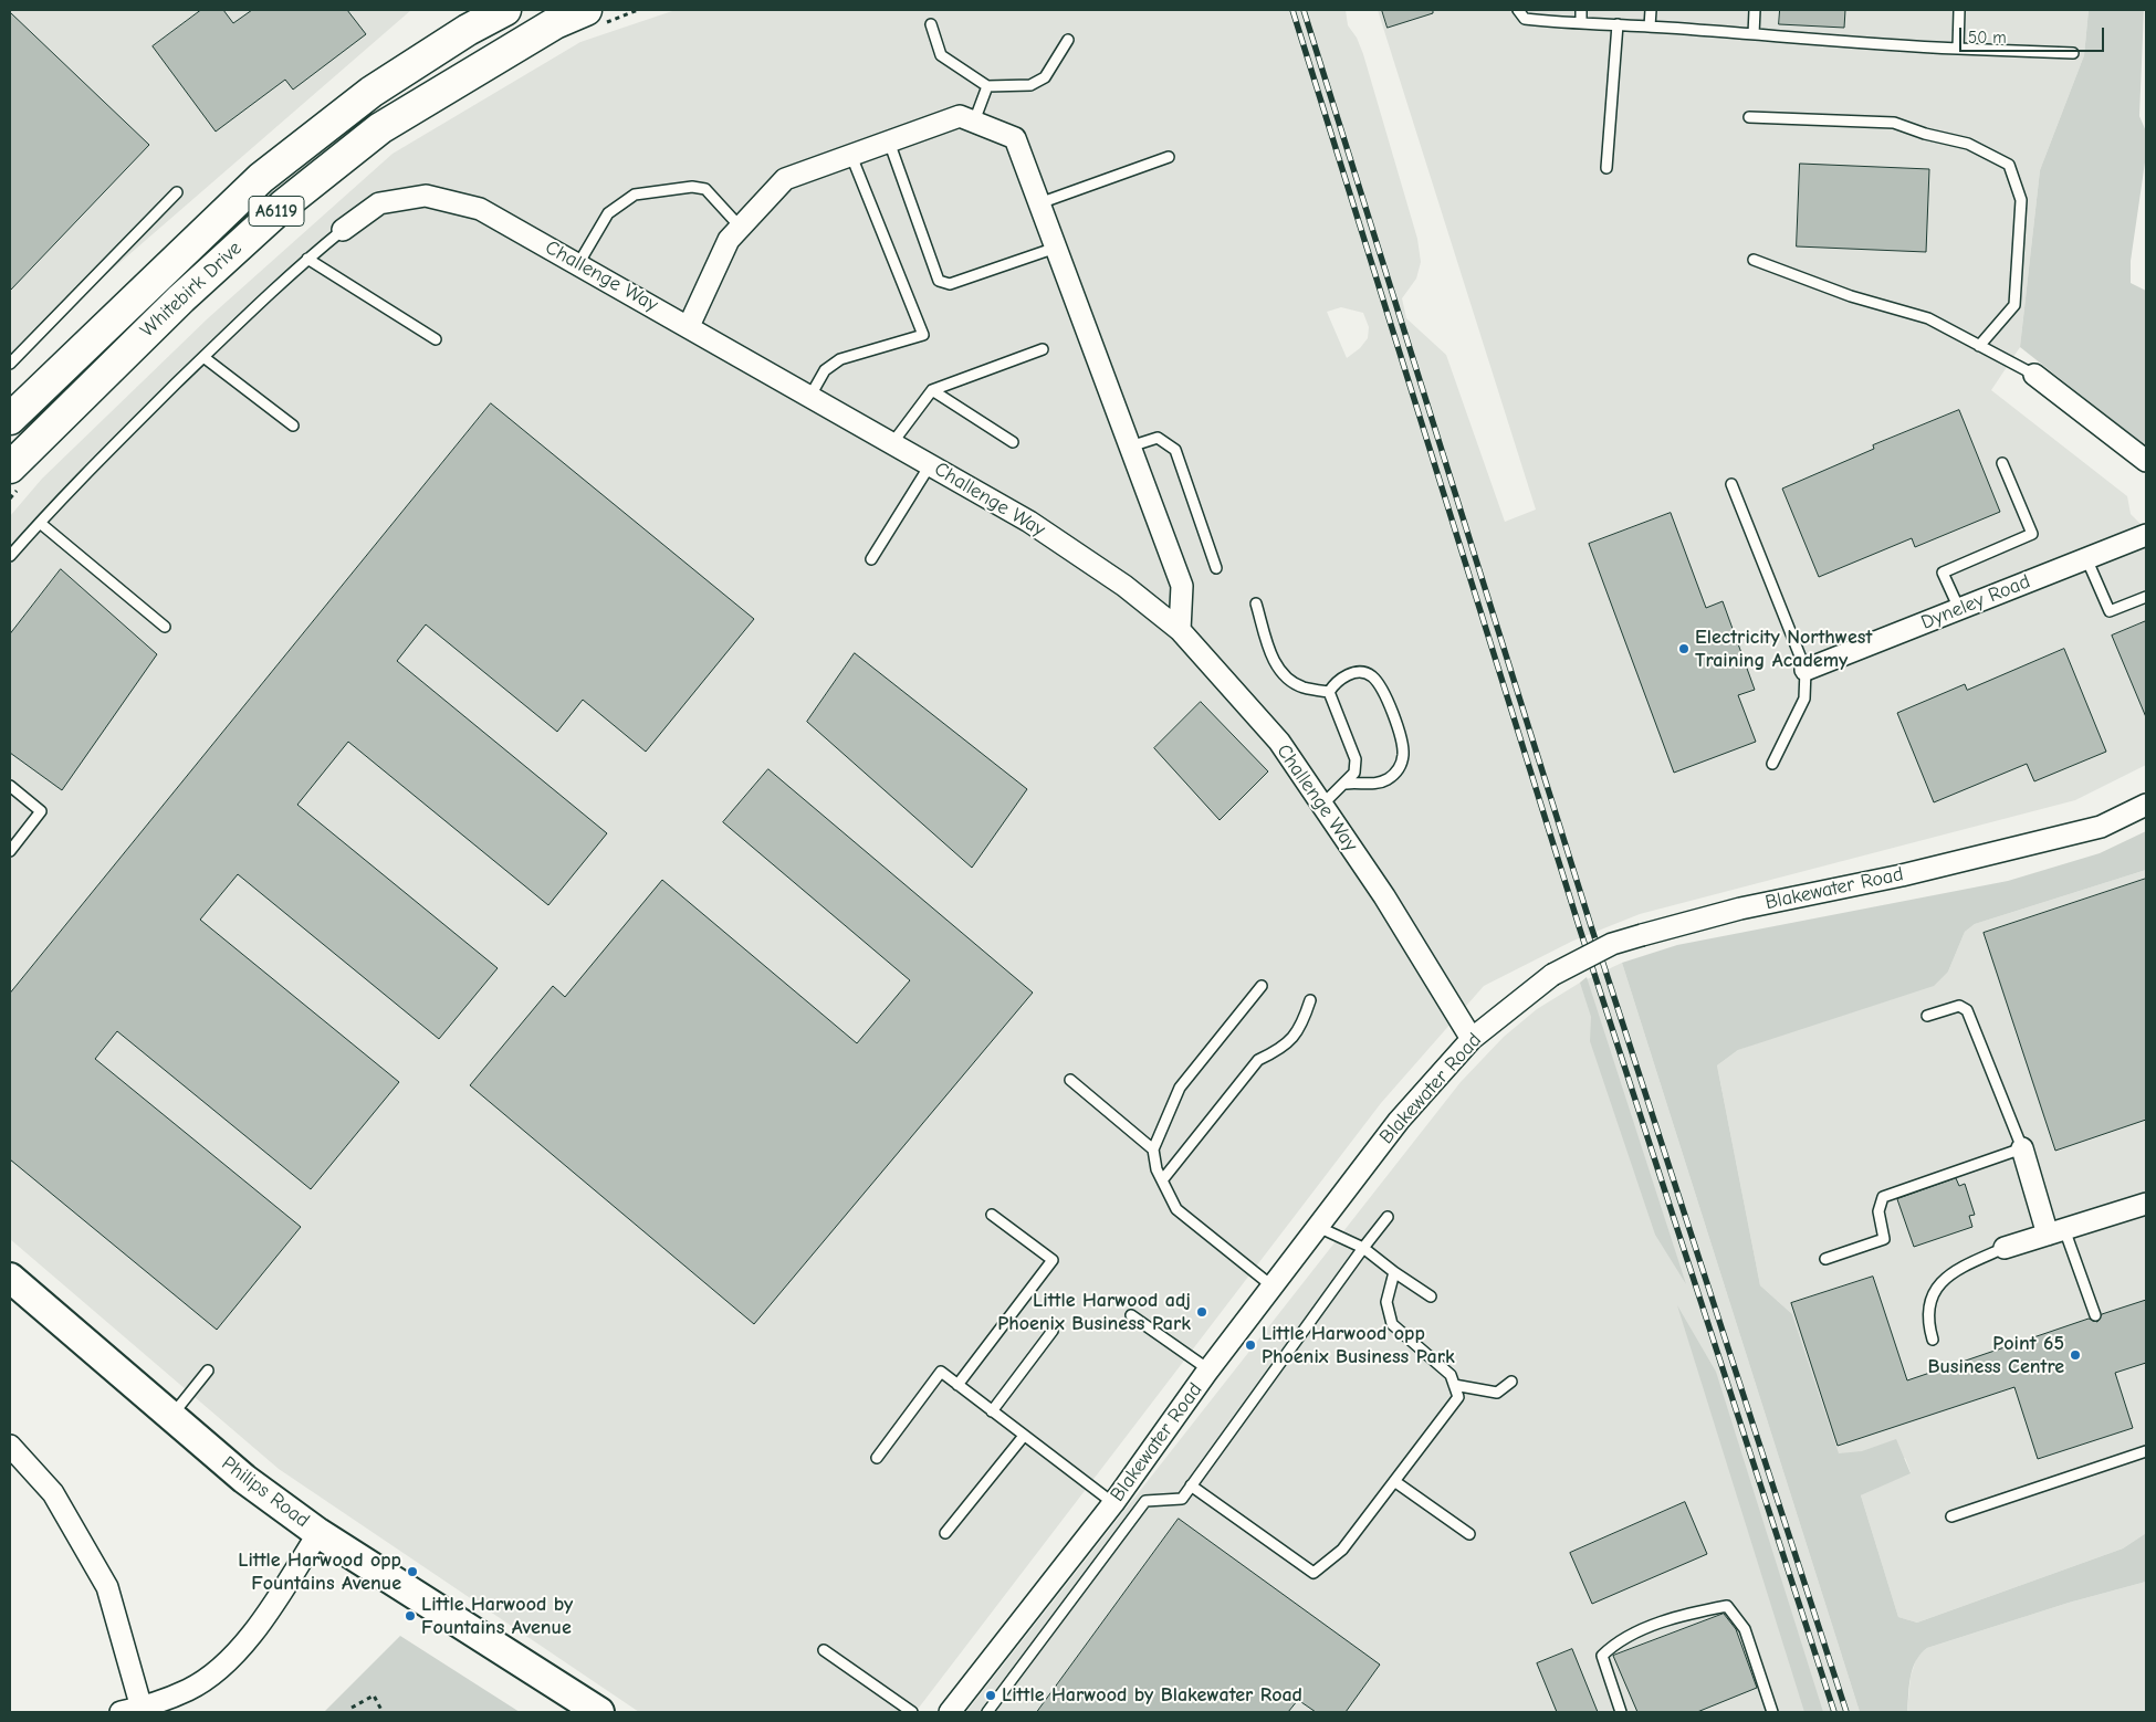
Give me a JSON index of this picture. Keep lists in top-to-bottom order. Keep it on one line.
{"streets":{"highway":["A6119","Whitebirk Drive"],"street":["Challenge Way","Dyneley Road","Blakewater Road","Philips Road"]},"crossings":[["Challenge Way","Blakewater Road"]],"places":["Electricity Northwest Training Academy","Little Harwood adj Phoenix Business Park","Little Harwood opp Phoenix Business Park","Point 65 Business Centre","Little Harwood opp Fountains Avenue","Little Harwood by Fountains Avenue","Little Harwood by Blakewater Road"],"scale_bar":"50 m"}
